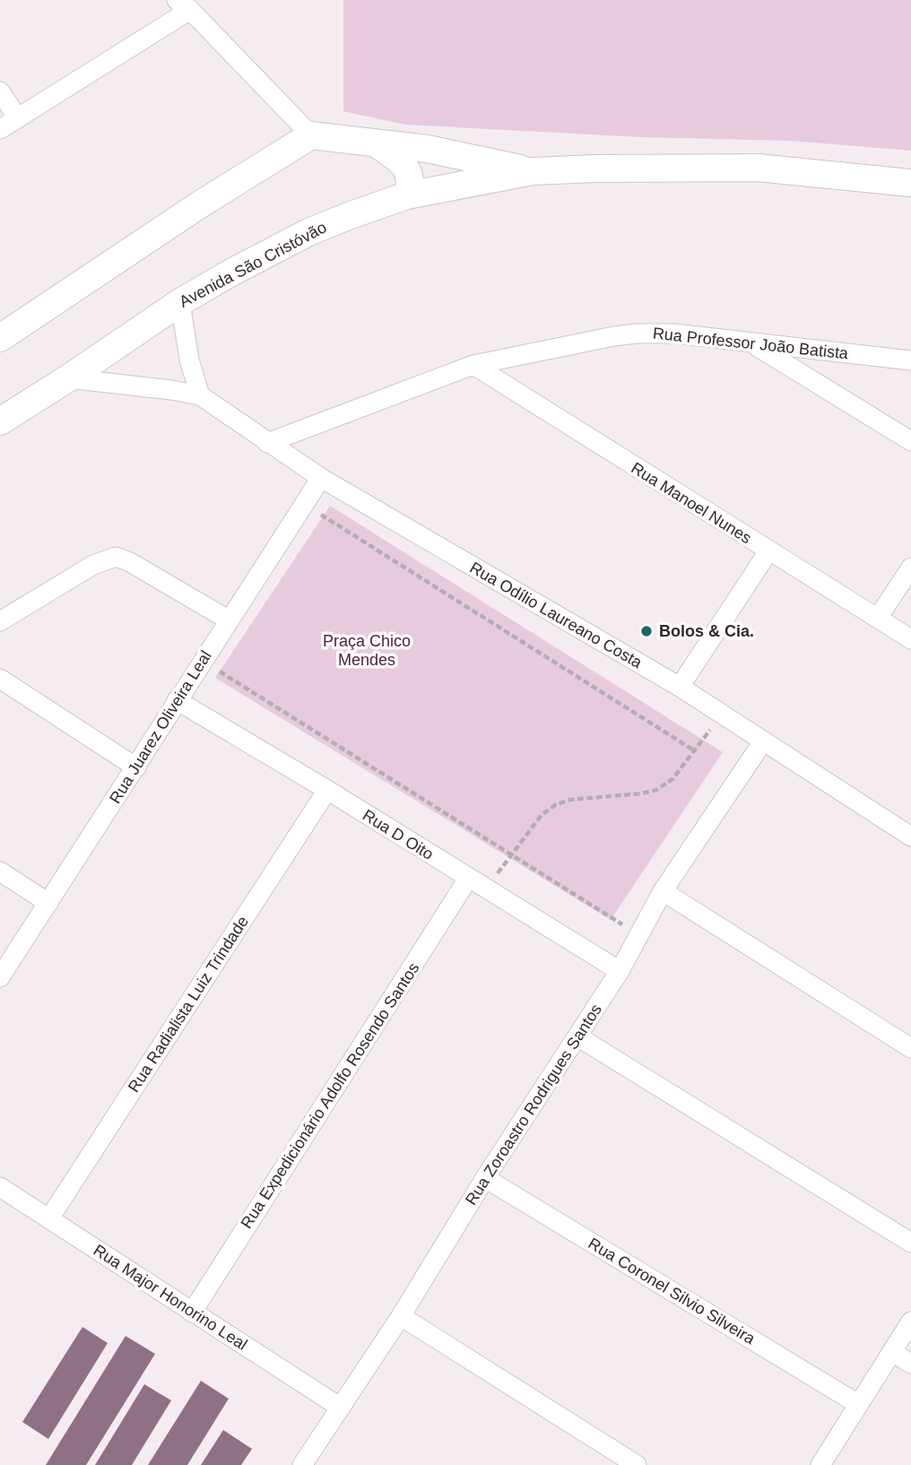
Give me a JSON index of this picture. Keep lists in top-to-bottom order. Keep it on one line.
{"streets":{"street":["Avenida São Cristóvão","Rua Professor João Batista","Rua Manoel Nunes","Rua Odílio Laureano Costa","Rua Juarez Oliveira Leal","Rua D Oito","Rua Radialista Luiz Trindade","Rua Expedicionário Adolfo Rosendo Santos","Rua Zoroastro Rodrigues Santos","Rua Coronel Silvio Silveira","Rua Major Honorino Leal"]},"crossings":[["Rua Professor João Batista","Rua Manoel Nunes"],["Rua Professor João Batista","Rua Odílio Laureano Costa"],["Rua Odílio Laureano Costa","Rua Juarez Oliveira Leal"],["Rua Odílio Laureano Costa","Rua Zoroastro Rodrigues Santos"],["Rua Juarez Oliveira Leal","Rua D Oito"],["Rua D Oito","Rua Radialista Luiz Trindade"],["Rua D Oito","Rua Expedicionário Adolfo Rosendo Santos"],["Rua D Oito","Rua Zoroastro Rodrigues Santos"],["Rua Radialista Luiz Trindade","Rua Major Honorino Leal"],["Rua Expedicionário Adolfo Rosendo Santos","Rua Major Honorino Leal"],["Rua Zoroastro Rodrigues Santos","Rua Coronel Silvio Silveira"],["Rua Zoroastro Rodrigues Santos","Rua Major Honorino Leal"]],"parks":["Praça Chico Mendes"],"places":["Bolos & Cia."]}
